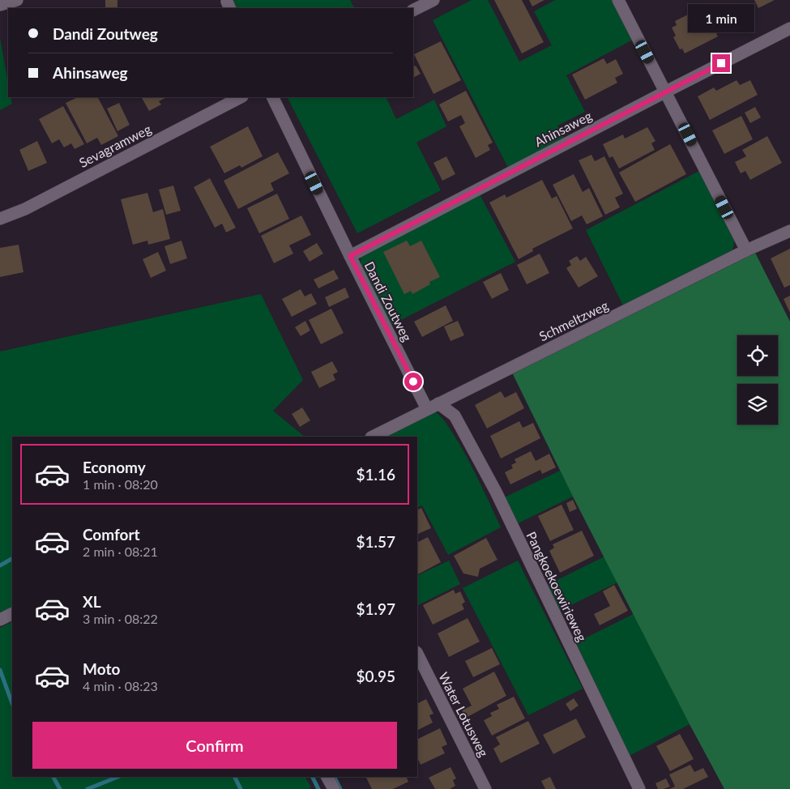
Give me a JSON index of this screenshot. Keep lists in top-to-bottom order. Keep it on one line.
{"streets":{"street":["Ahinsaweg","Sevagramweg","Dandi Zoutweg","Schmeltzweg","Pangkoekoewirieweg","Water Lotusweg"]},"crossings":[["Ahinsaweg","Dandi Zoutweg"],["Dandi Zoutweg","Schmeltzweg"],["Schmeltzweg","Pangkoekoewirieweg"]],"page":{"bubble":"1 min","banner":["Dandi Zoutweg","Ahinsaweg"],"list":[{"name":"Economy","note":"1 min · 08:20","value":"$1.16"},{"name":"Comfort","note":"2 min · 08:21","value":"$1.57"},{"name":"XL","note":"3 min · 08:22","value":"$1.97"},{"name":"Moto","note":"4 min · 08:23","value":"$0.95"}],"buttons":"Confirm"}}
